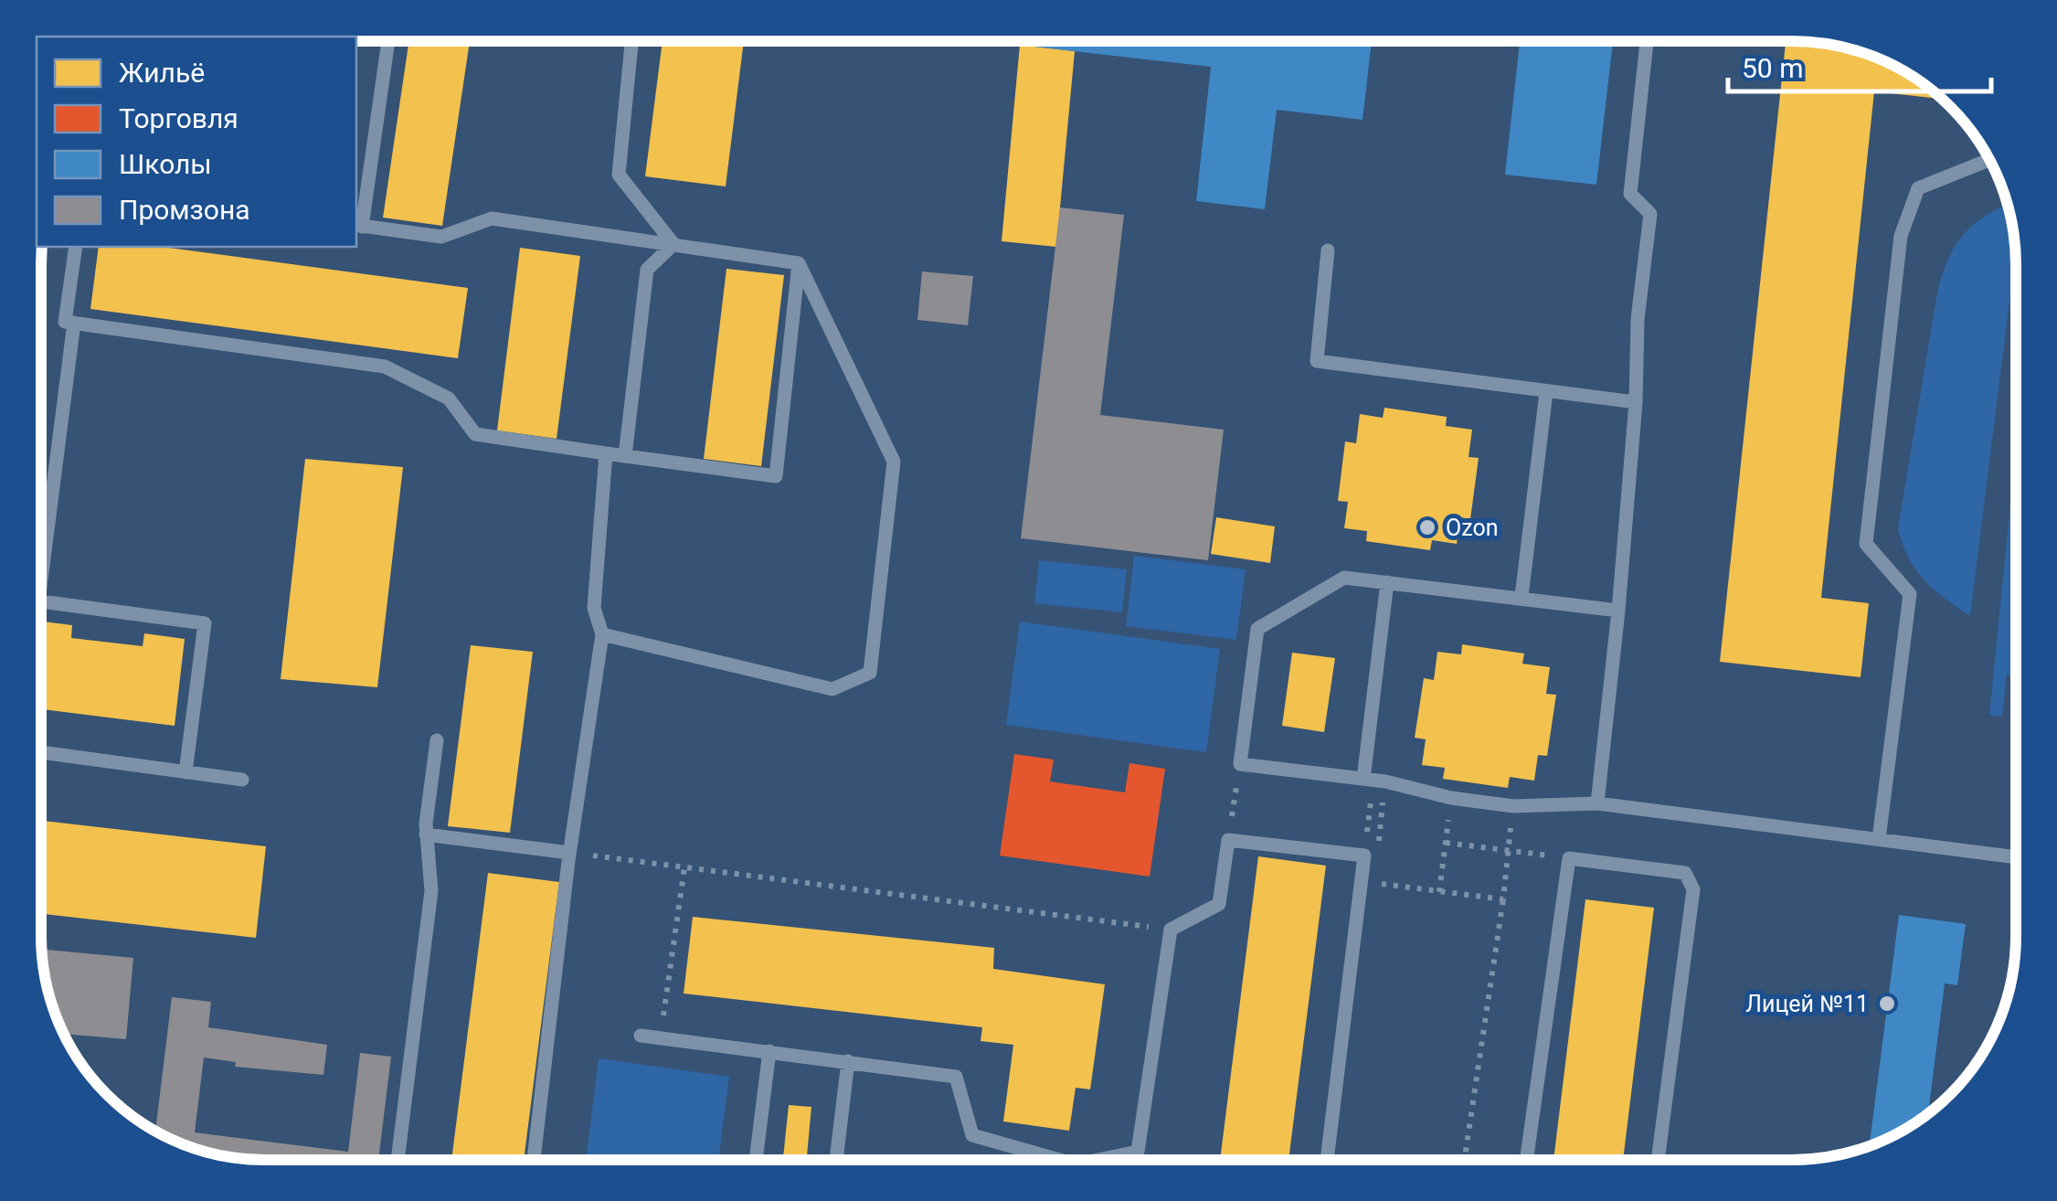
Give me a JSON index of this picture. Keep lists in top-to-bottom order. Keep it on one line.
{"places":["Ozon","Лицей №11"],"legend":["Жильё","Торговля","Школы","Промзона"],"scale_bar":"50 m"}
